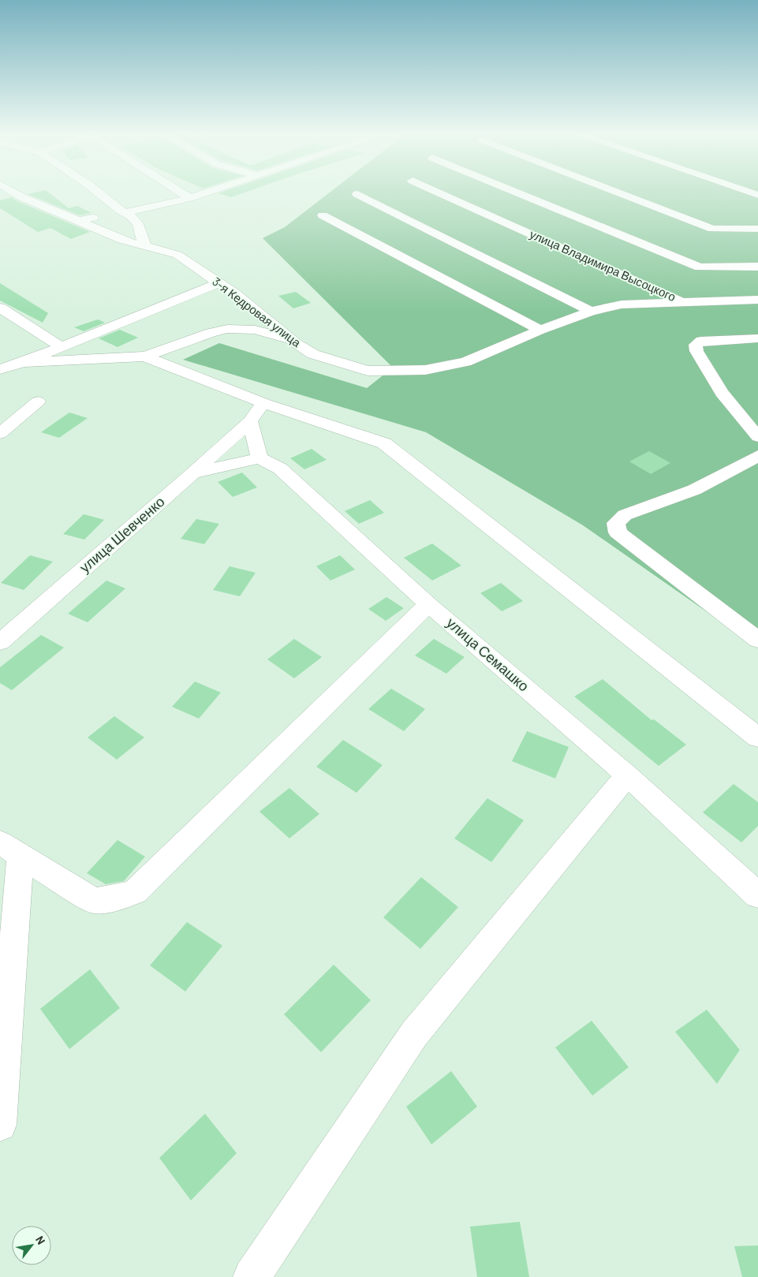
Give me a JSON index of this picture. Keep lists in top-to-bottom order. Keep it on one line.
{"streets":{"street":["улица Владимира Высоцкого","3-я Кедровая улица","улица Шевченко","улица Семашко"]},"crossings":[["улица Владимира Высоцкого","3-я Кедровая улица"],["улица Шевченко","улица Семашко"]],"north":"top right"}
